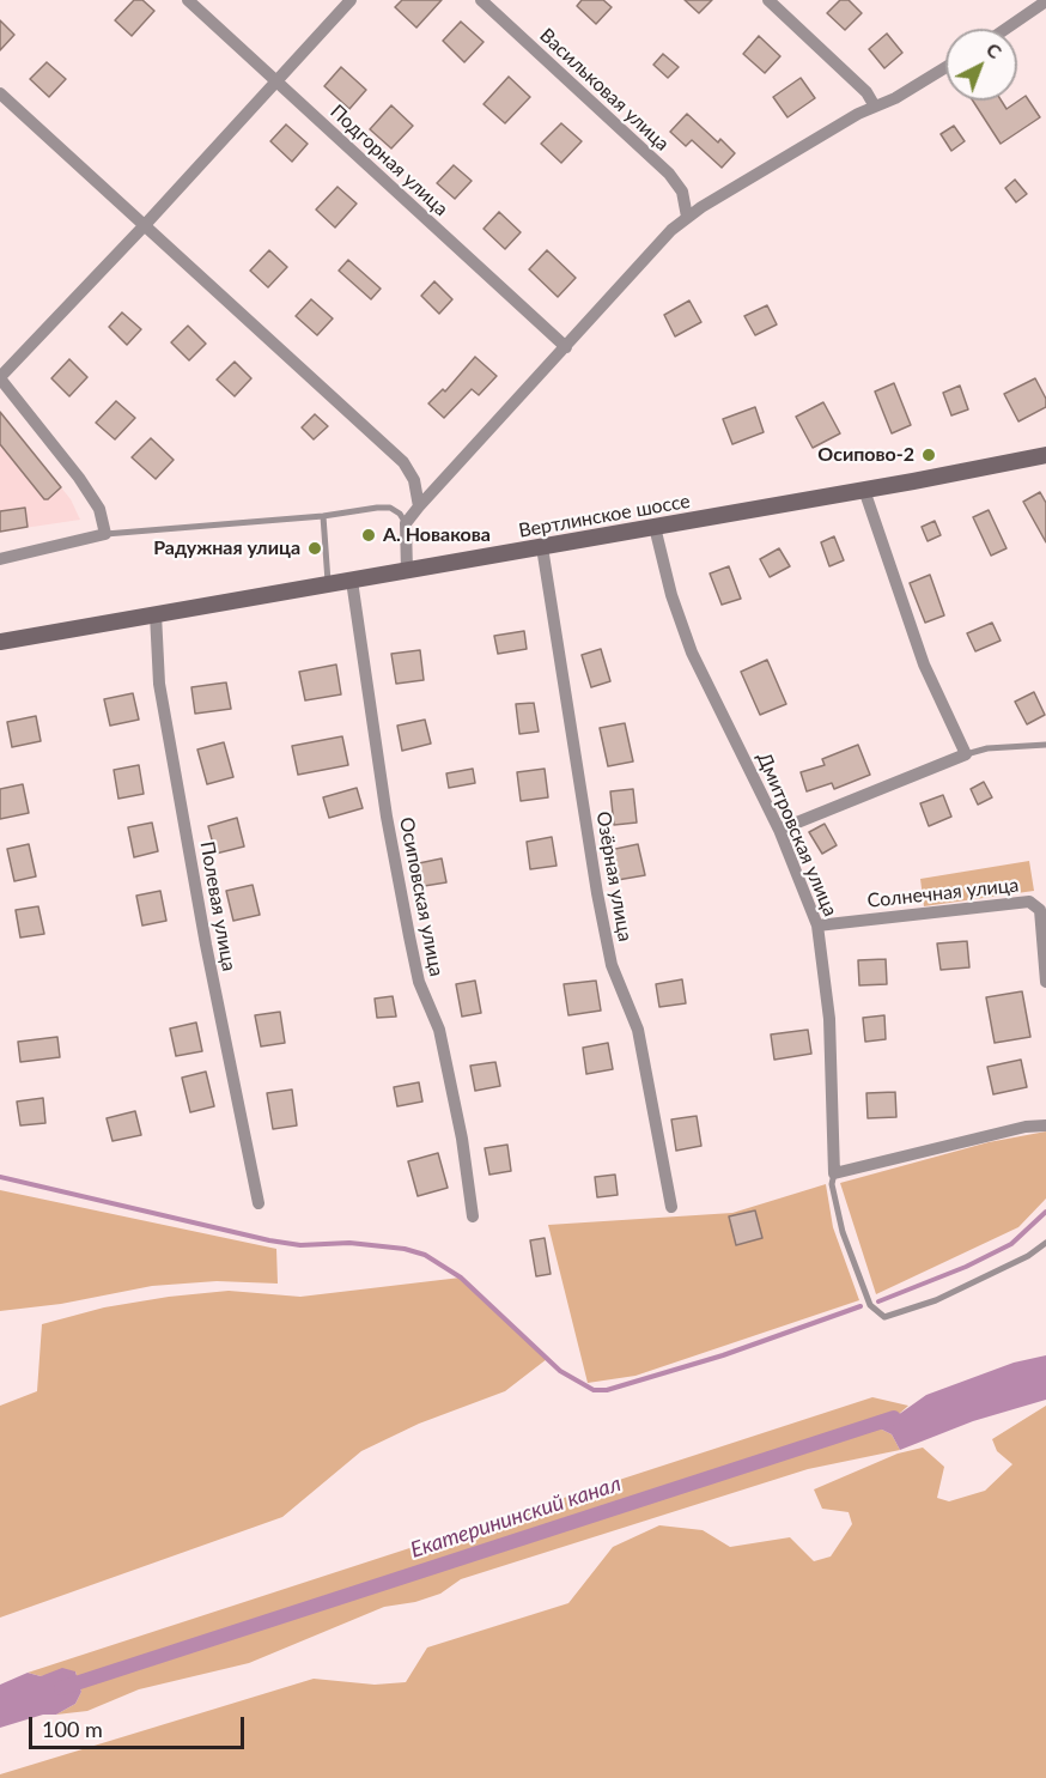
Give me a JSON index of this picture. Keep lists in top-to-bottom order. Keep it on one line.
{"streets":{"main road":["Вертлинское шоссе"],"street":["Васильковая улица","Подгорная улица","Дмитровская улица","Озёрная улица","Солнечная улица","Осиповская улица","Полевая улица"]},"crossings":[["Вертлинское шоссе","Дмитровская улица"],["Вертлинское шоссе","Озёрная улица"],["Вертлинское шоссе","Осиповская улица"],["Вертлинское шоссе","Полевая улица"],["Дмитровская улица","Солнечная улица"]],"water":["Екатерининский канал"],"places":["Осипово-2","А. Новакова","Радужная улица"],"scale_bar":"100 m","north":"top right"}
